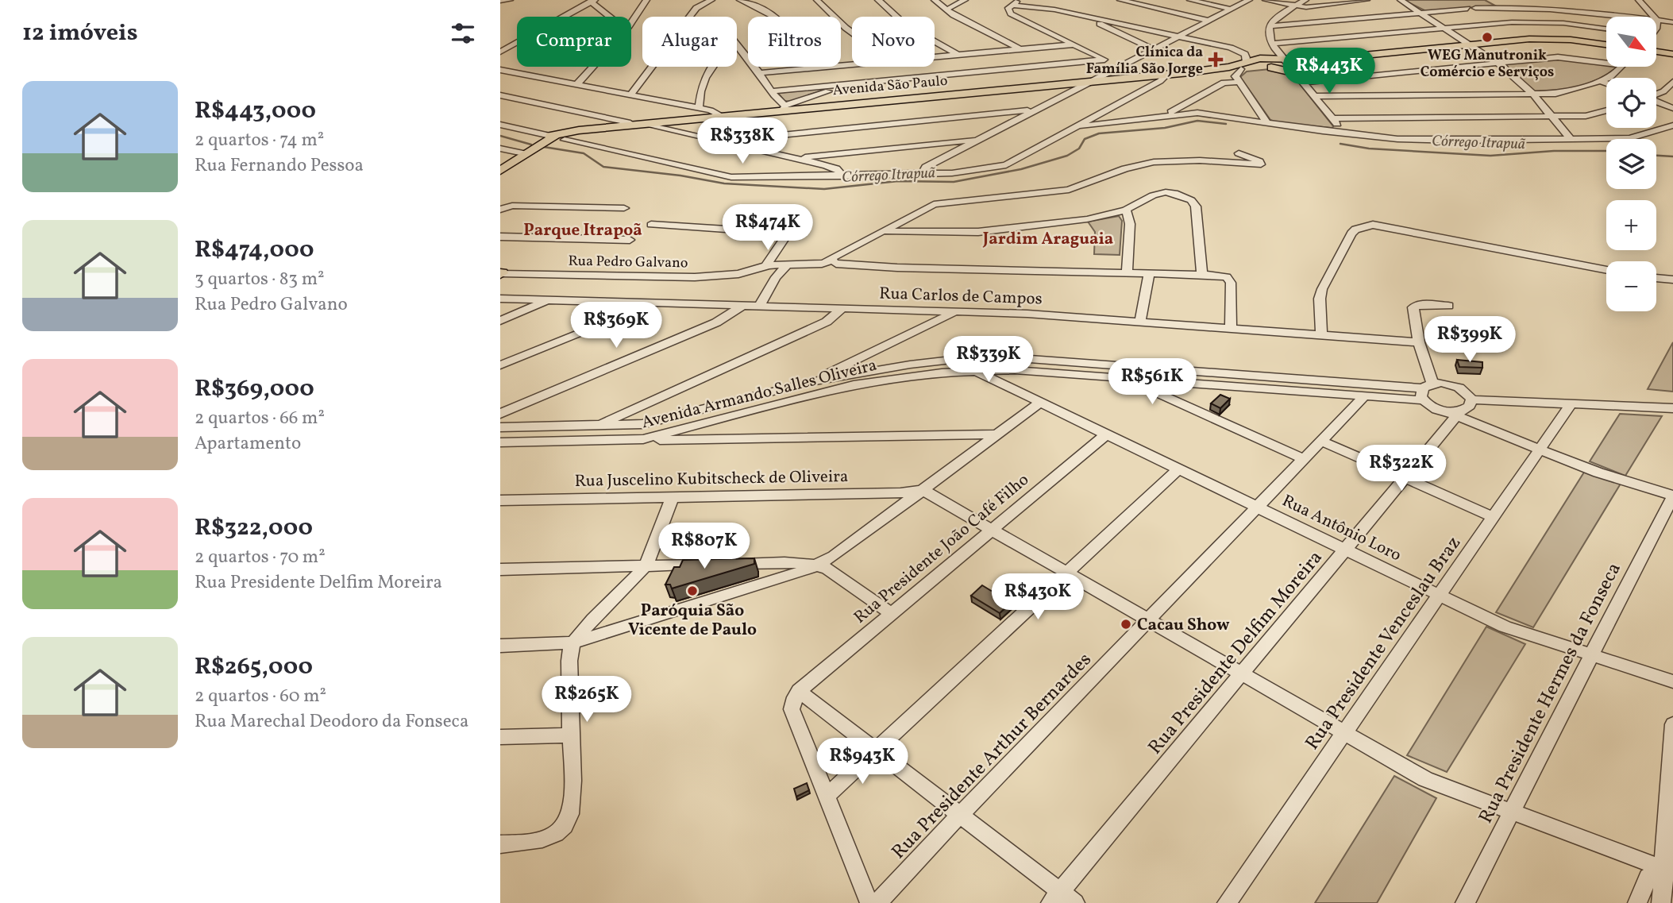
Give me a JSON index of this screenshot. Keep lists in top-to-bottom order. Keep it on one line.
{"streets":{"main road":["Avenida São Paulo"],"street":["Rua Pedro Galvano","Rua Carlos de Campos","Avenida Armando Salles Oliveira","Rua Juscelino Kubitscheck de Oliveira","Rua Antônio Loro","Rua Presidente João Café Filho","Rua Presidente Venceslau Braz","Rua Presidente Delfim Moreira","Rua Presidente Hermes da Fonseca","Rua Presidente Arthur Bernardes"]},"crossings":[["Rua Pedro Galvano","Rua Carlos de Campos"],["Avenida Armando Salles Oliveira","Rua Antônio Loro"],["Avenida Armando Salles Oliveira","Rua Presidente Arthur Bernardes"],["Rua Antônio Loro","Rua Presidente João Café Filho"],["Rua Antônio Loro","Rua Presidente Venceslau Braz"],["Rua Antônio Loro","Rua Presidente Delfim Moreira"],["Rua Antônio Loro","Rua Presidente Hermes da Fonseca"],["Rua Antônio Loro","Rua Presidente Arthur Bernardes"]],"districts":["Parque Itrapoã","Jardim Araguaia"],"water":["Córrego Itrapuã"],"places":{"other":["WEG Manutronik Comércio e Serviços","Paróquia São Vicente de Paulo","Cacau Show"],"health":["Clínica da Família São Jorge"]},"north":"bottom right","page":{"heading":"12 imóveis","map_buttons":["+","−"],"chip":["Comprar","Alugar","Filtros","Novo"],"price":["R$443K","R$338K","R$474K","R$369K","R$399K","R$339K","R$561K","R$322K","R$807K","R$430K","R$265K","R$943K"],"list":[{"name":"R$443,000","note":"2 quartos · 74 m² · Rua Fernando Pessoa"},{"name":"R$474,000","note":"3 quartos · 83 m² · Rua Pedro Galvano"},{"name":"R$369,000","note":"2 quartos · 66 m² · Apartamento"},{"name":"R$322,000","note":"2 quartos · 70 m² · Rua Presidente Delfim Moreira"},{"name":"R$265,000","note":"2 quartos · 60 m² · Rua Marechal Deodoro da Fonseca"}]}}
